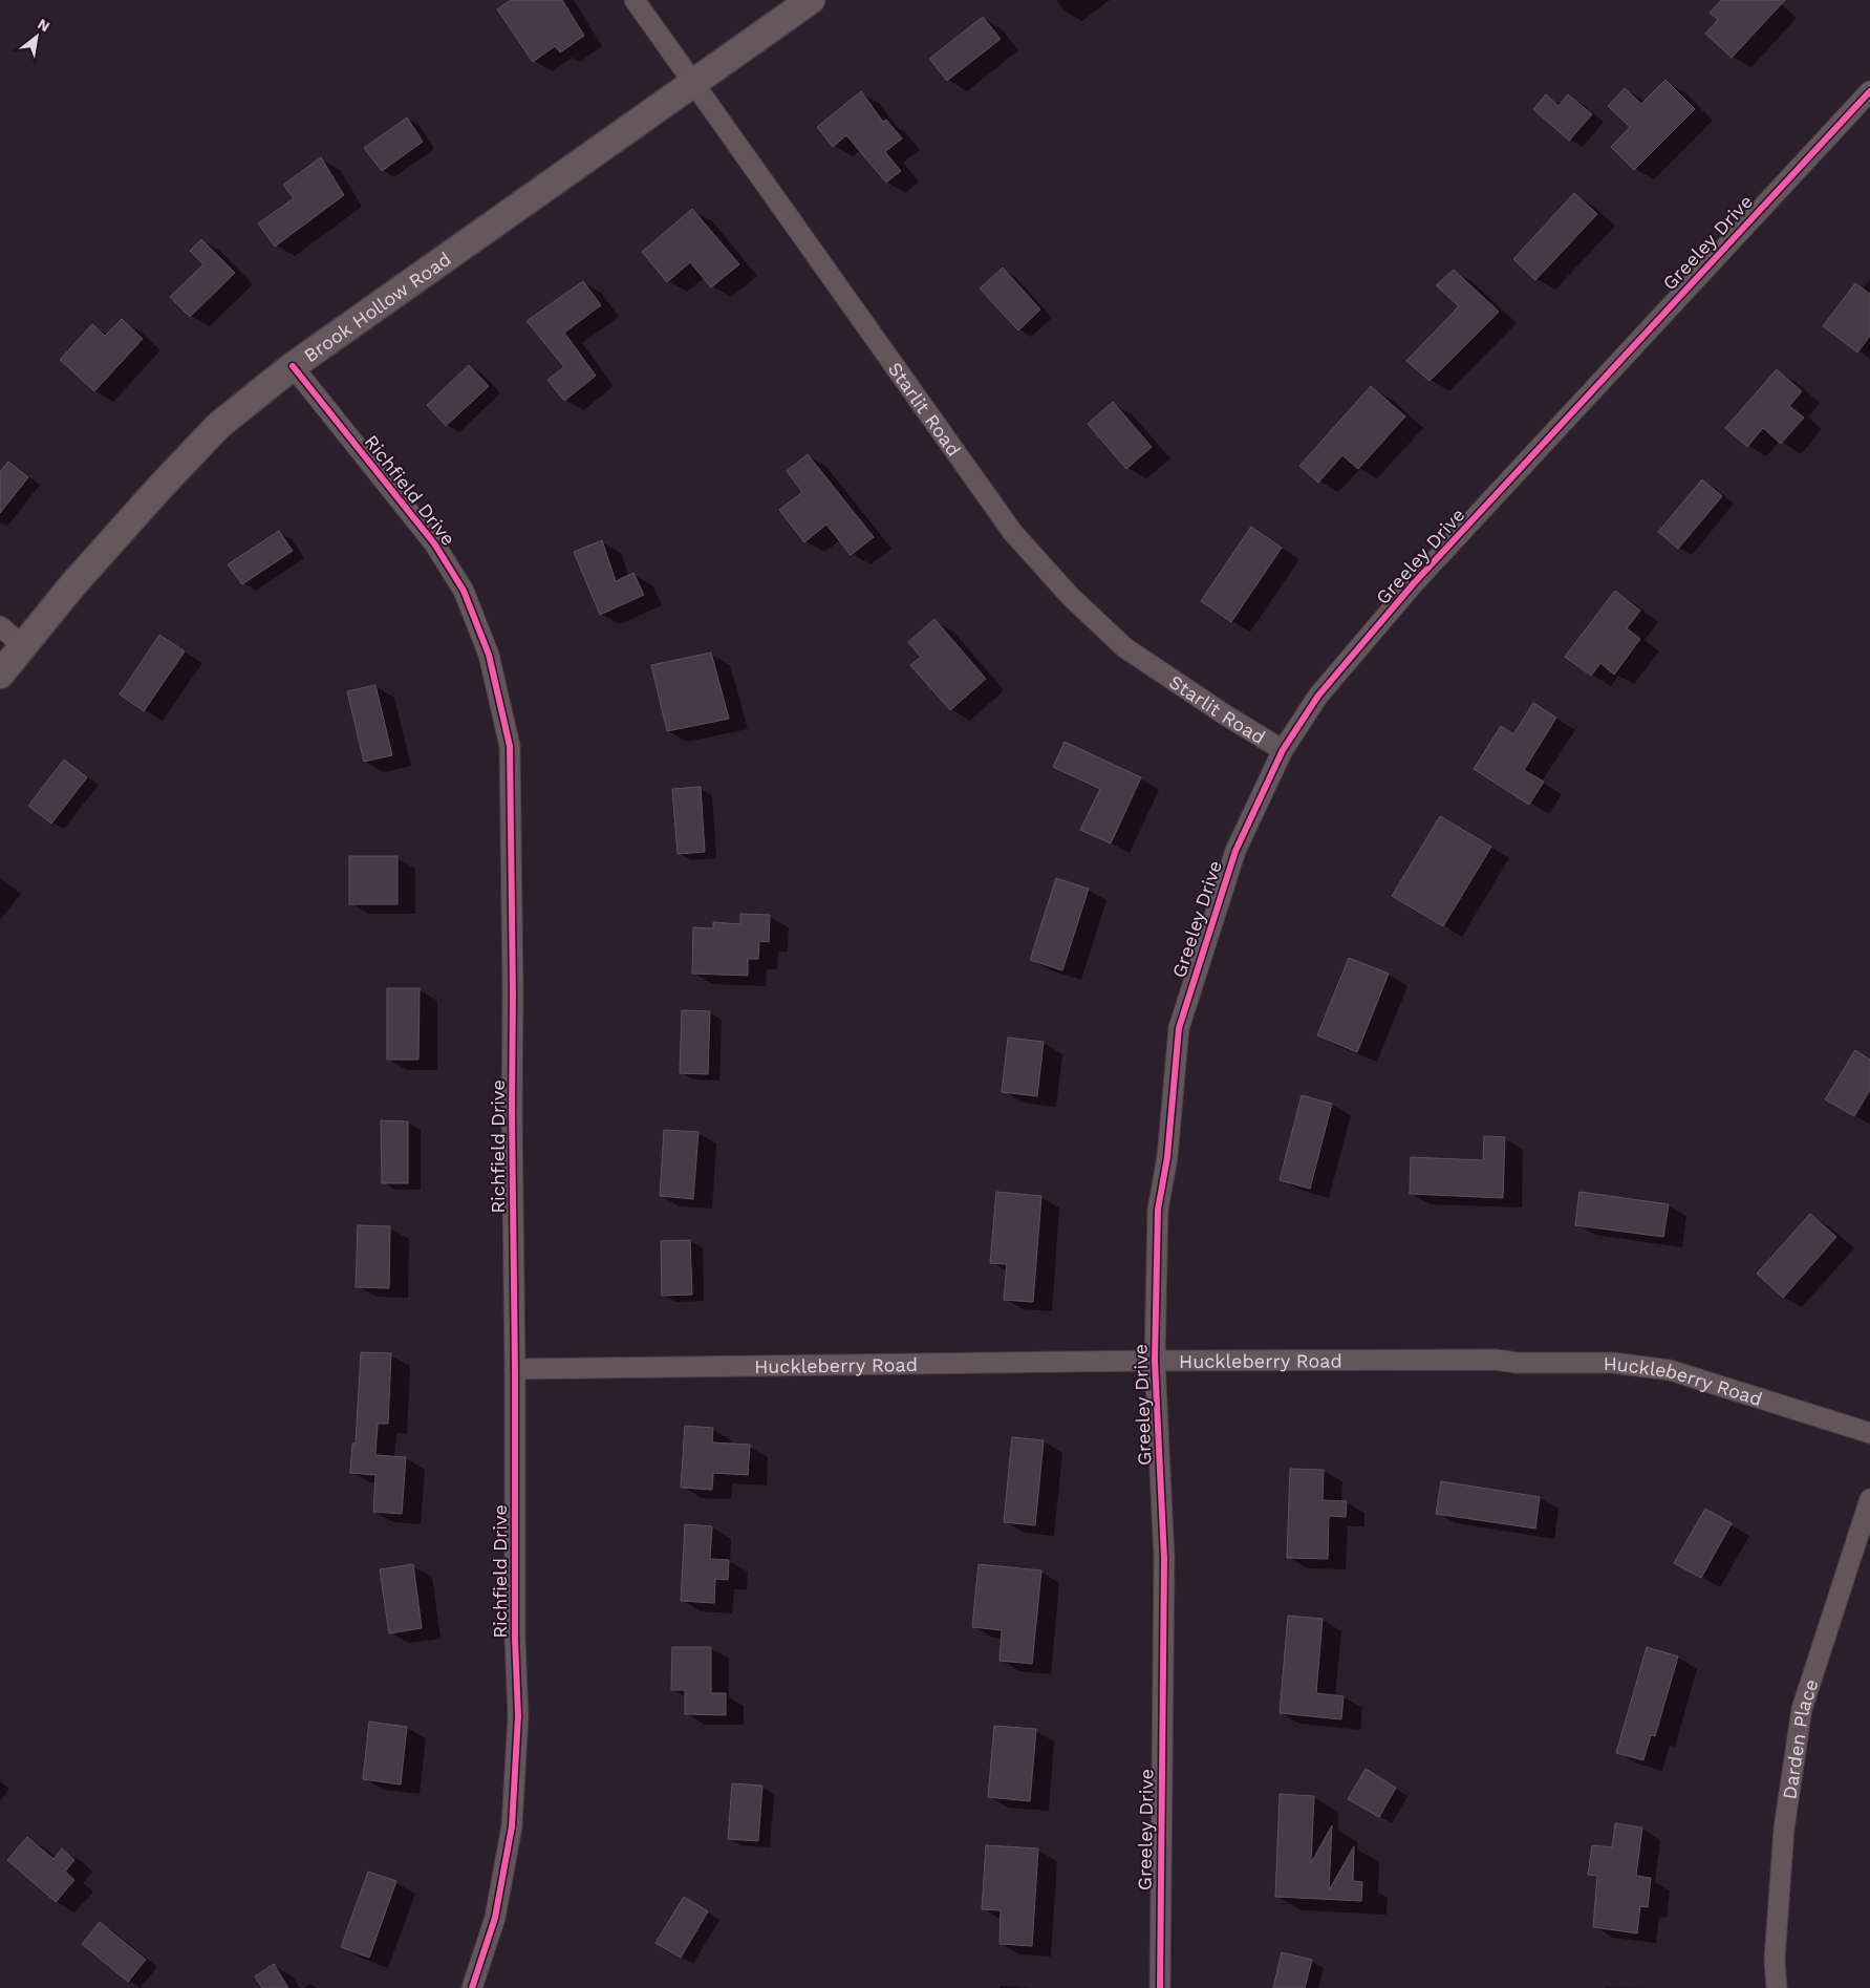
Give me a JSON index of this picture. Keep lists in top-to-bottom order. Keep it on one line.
{"streets":{"street":["Greeley Drive","Brook Hollow Road","Starlit Road","Richfield Drive","Huckleberry Road","Darden Place"]},"crossings":[["Greeley Drive","Starlit Road"],["Greeley Drive","Huckleberry Road"],["Brook Hollow Road","Starlit Road"],["Brook Hollow Road","Richfield Drive"],["Richfield Drive","Huckleberry Road"]],"north":"top right"}
